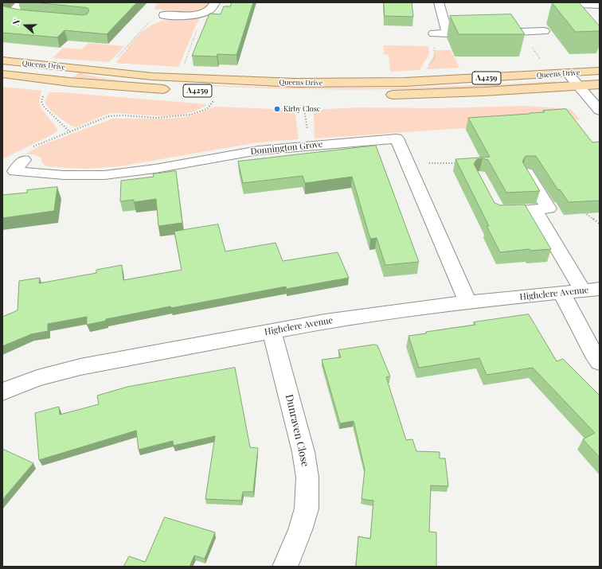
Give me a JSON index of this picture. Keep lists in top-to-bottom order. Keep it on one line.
{"streets":{"main road":["Queens Drive","A4259"],"street":["Donnington Grove","Highclere Avenue","Dunraven Close"]},"crossings":[["Donnington Grove","Highclere Avenue"],["Highclere Avenue","Dunraven Close"]],"places":["Kirby Close"],"north":"left"}
